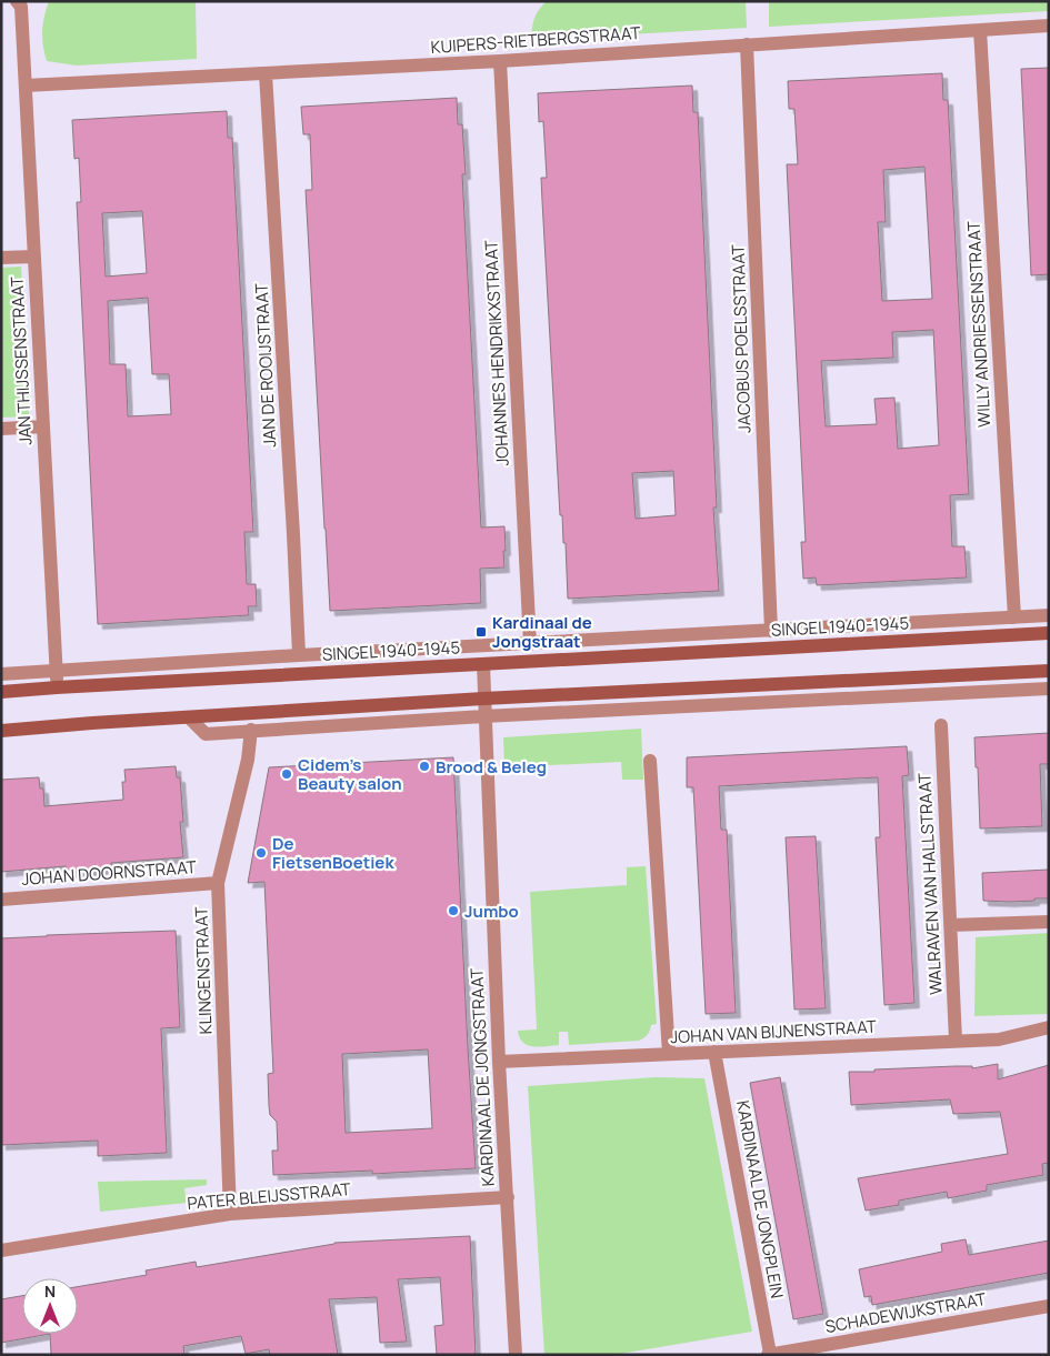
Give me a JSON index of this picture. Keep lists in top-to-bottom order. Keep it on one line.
{"streets":{"main road":["SINGEL 1940-1945"],"street":["KUIPERS-RIETBERGSTRAAT","WILLY ANDRIESSENSTRAAT","JACOBUS POELSSTRAAT","JOHANNES HENDRIKXSTRAAT","JAN THIJSSENSTRAAT","JAN DE ROOIJSTRAAT","JOHAN DOORNSTRAAT","WALRAVEN VAN HALLSTRAAT","KLINGENSTRAAT","JOHAN VAN BIJNENSTRAAT","KARDINAAL DE JONGSTRAAT","PATER BLEIJSSTRAAT","KARDINAAL DE JONGPLEIN","SCHADEWIJKSTRAAT"]},"crossings":[["KUIPERS-RIETBERGSTRAAT","WILLY ANDRIESSENSTRAAT"],["KUIPERS-RIETBERGSTRAAT","JACOBUS POELSSTRAAT"],["KUIPERS-RIETBERGSTRAAT","JOHANNES HENDRIKXSTRAAT"],["KUIPERS-RIETBERGSTRAAT","JAN THIJSSENSTRAAT"],["KUIPERS-RIETBERGSTRAAT","JAN DE ROOIJSTRAAT"],["WILLY ANDRIESSENSTRAAT","SINGEL 1940-1945"],["JACOBUS POELSSTRAAT","SINGEL 1940-1945"],["JOHANNES HENDRIKXSTRAAT","SINGEL 1940-1945"],["JAN THIJSSENSTRAAT","SINGEL 1940-1945"],["JAN DE ROOIJSTRAAT","SINGEL 1940-1945"],["SINGEL 1940-1945","KARDINAAL DE JONGSTRAAT"],["JOHAN DOORNSTRAAT","KLINGENSTRAAT"],["WALRAVEN VAN HALLSTRAAT","JOHAN VAN BIJNENSTRAAT"],["KLINGENSTRAAT","PATER BLEIJSSTRAAT"],["JOHAN VAN BIJNENSTRAAT","KARDINAAL DE JONGSTRAAT"],["JOHAN VAN BIJNENSTRAAT","KARDINAAL DE JONGPLEIN"],["KARDINAAL DE JONGSTRAAT","PATER BLEIJSSTRAAT"],["KARDINAAL DE JONGPLEIN","SCHADEWIJKSTRAAT"]],"places":{"transit":["Kardinaal de Jongstraat"],"other":["Brood & Beleg","Cidem’s Beauty salon","De FietsenBoetiek","Jumbo"]},"north":"top"}
